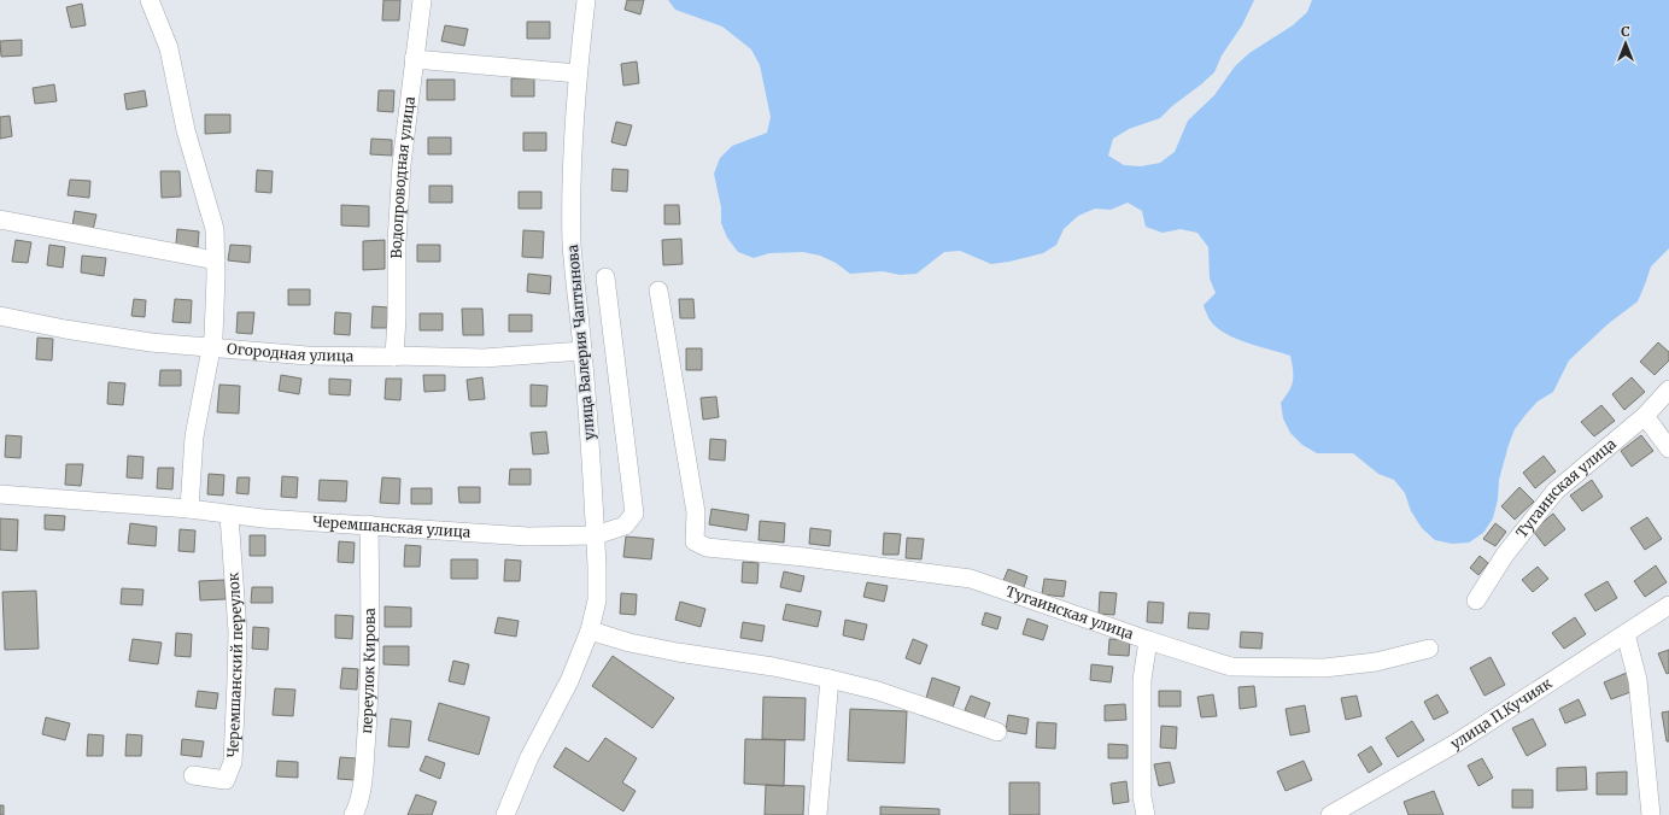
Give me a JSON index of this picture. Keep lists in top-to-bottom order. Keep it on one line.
{"streets":{"street":["Водопроводная улица","улица Валерия Чаптынова","Огородная улица","Тугаинская улица","Черемшанская улица","Черемшанский переулок","переулок Кирова","улица П.Кучияк"]},"crossings":[["Водопроводная улица","Огородная улица"],["улица Валерия Чаптынова","Огородная улица"],["улица Валерия Чаптынова","Черемшанская улица"],["Черемшанская улица","Черемшанский переулок"],["Черемшанская улица","переулок Кирова"]],"north":"top"}
